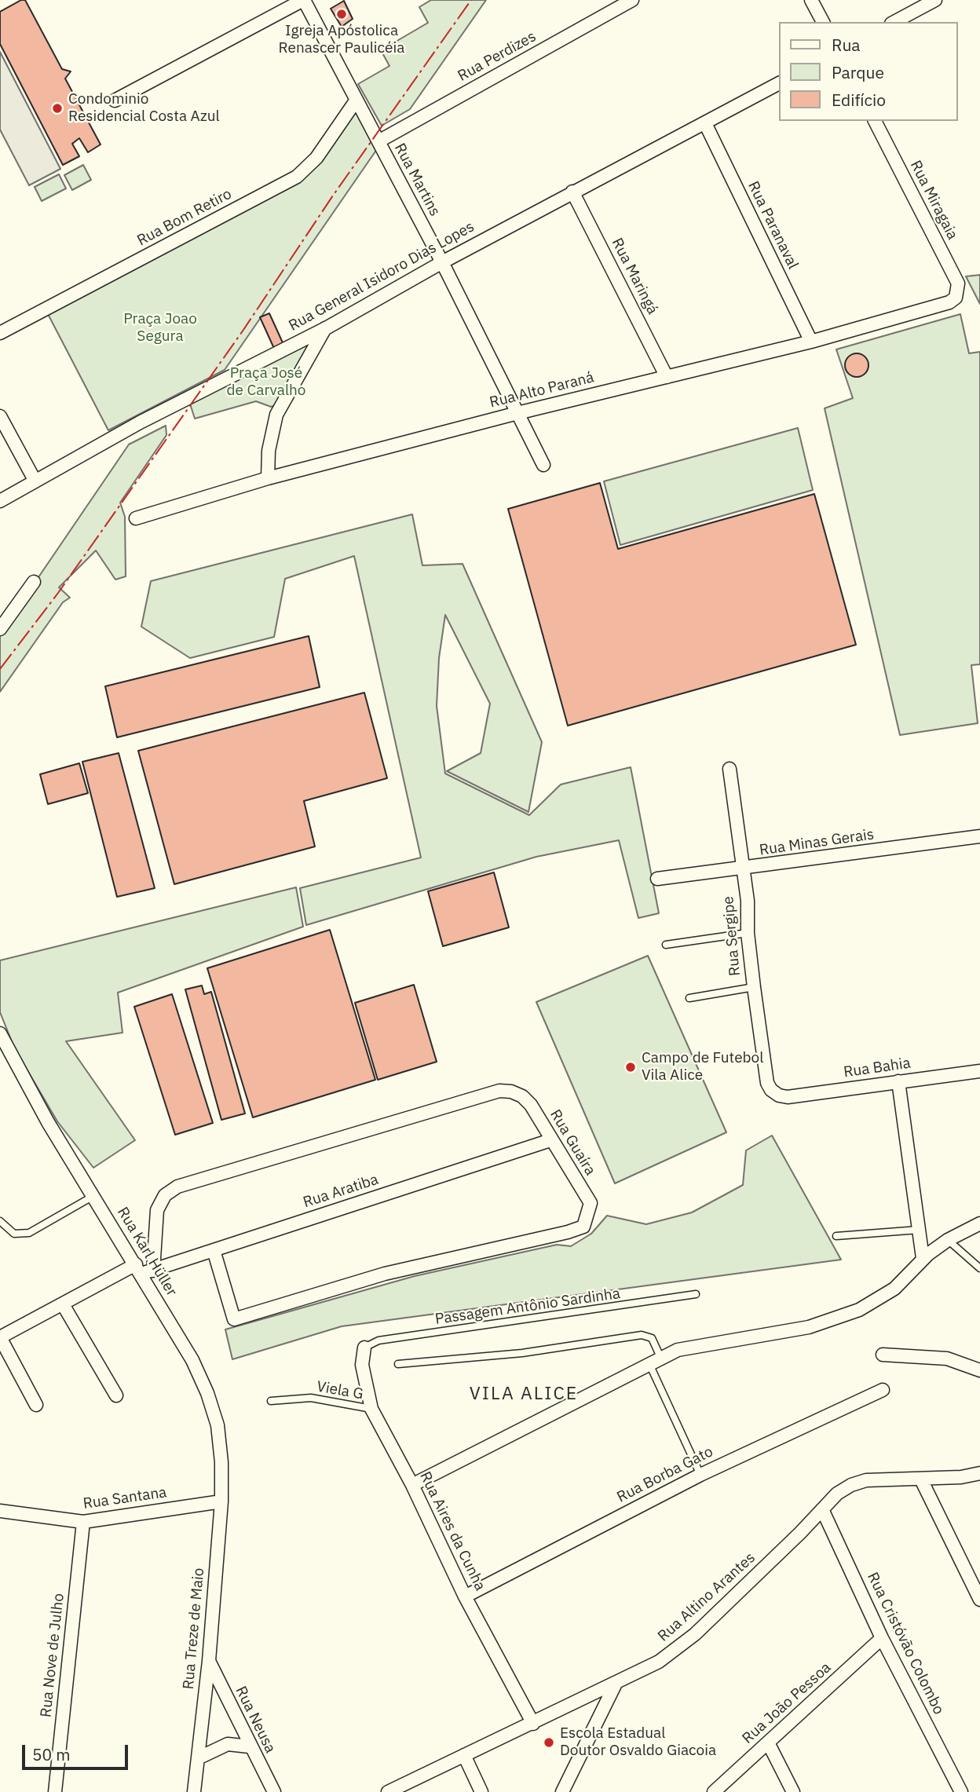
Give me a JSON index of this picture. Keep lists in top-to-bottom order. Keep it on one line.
{"streets":{"street":["Rua Perdizes","Rua Martins","Rua Miragaia","Rua Bom Retiro","Rua Paranaval","Rua General Isidoro Dias Lopes","Rua Maringá","Rua Alto Paraná","Rua Minas Gerais","Rua Sergipe","Rua Bahia","Rua Guaíra","Rua Aratiba","Rua Karl Hüller","Rua Borba Gato","Rua Santana","Rua Aires da Cunha","Rua Altino Arantes","Rua Treze de Maio","Rua Cristóvão Colombo","Rua Nove de Julho","Rua João Pessoa","Rua Neusa"],"lane":["Passagem Antônio Sardinha","Viela G"]},"crossings":[["Rua Perdizes","Rua Martins"],["Rua Martins","Rua Bom Retiro"],["Rua Martins","Rua General Isidoro Dias Lopes"],["Rua Martins","Rua Alto Paraná"],["Rua Miragaia","Rua Alto Paraná"],["Rua Paranaval","Rua General Isidoro Dias Lopes"],["Rua Paranaval","Rua Alto Paraná"],["Rua General Isidoro Dias Lopes","Rua Maringá"],["Rua Maringá","Rua Alto Paraná"],["Rua Minas Gerais","Rua Sergipe"],["Rua Sergipe","Rua Bahia"],["Rua Guaíra","Rua Aratiba"],["Rua Guaíra","Rua Karl Hüller"],["Rua Aratiba","Rua Karl Hüller"],["Rua Karl Hüller","Rua Santana"],["Rua Karl Hüller","Rua Treze de Maio"],["Passagem Antônio Sardinha","Rua Aires da Cunha"],["Viela G","Rua Aires da Cunha"],["Rua Borba Gato","Rua Aires da Cunha"],["Rua Santana","Rua Treze de Maio"],["Rua Santana","Rua Nove de Julho"],["Rua Aires da Cunha","Rua Altino Arantes"],["Rua Altino Arantes","Rua Cristóvão Colombo"],["Rua Treze de Maio","Rua Neusa"],["Rua Cristóvão Colombo","Rua João Pessoa"]],"districts":["VILA ALICE"],"parks":["Praça Joao Segura","Praça José de Carvalho"],"places":["Igreja Apóstolica Renascer Paulicéia","Condominio Residencial Costa Azul","Campo de Futebol Vila Alice","Escola Estadual Doutor Osvaldo Giacoia"],"legend":["Rua","Parque","Edifício"],"scale_bar":"50 m"}
